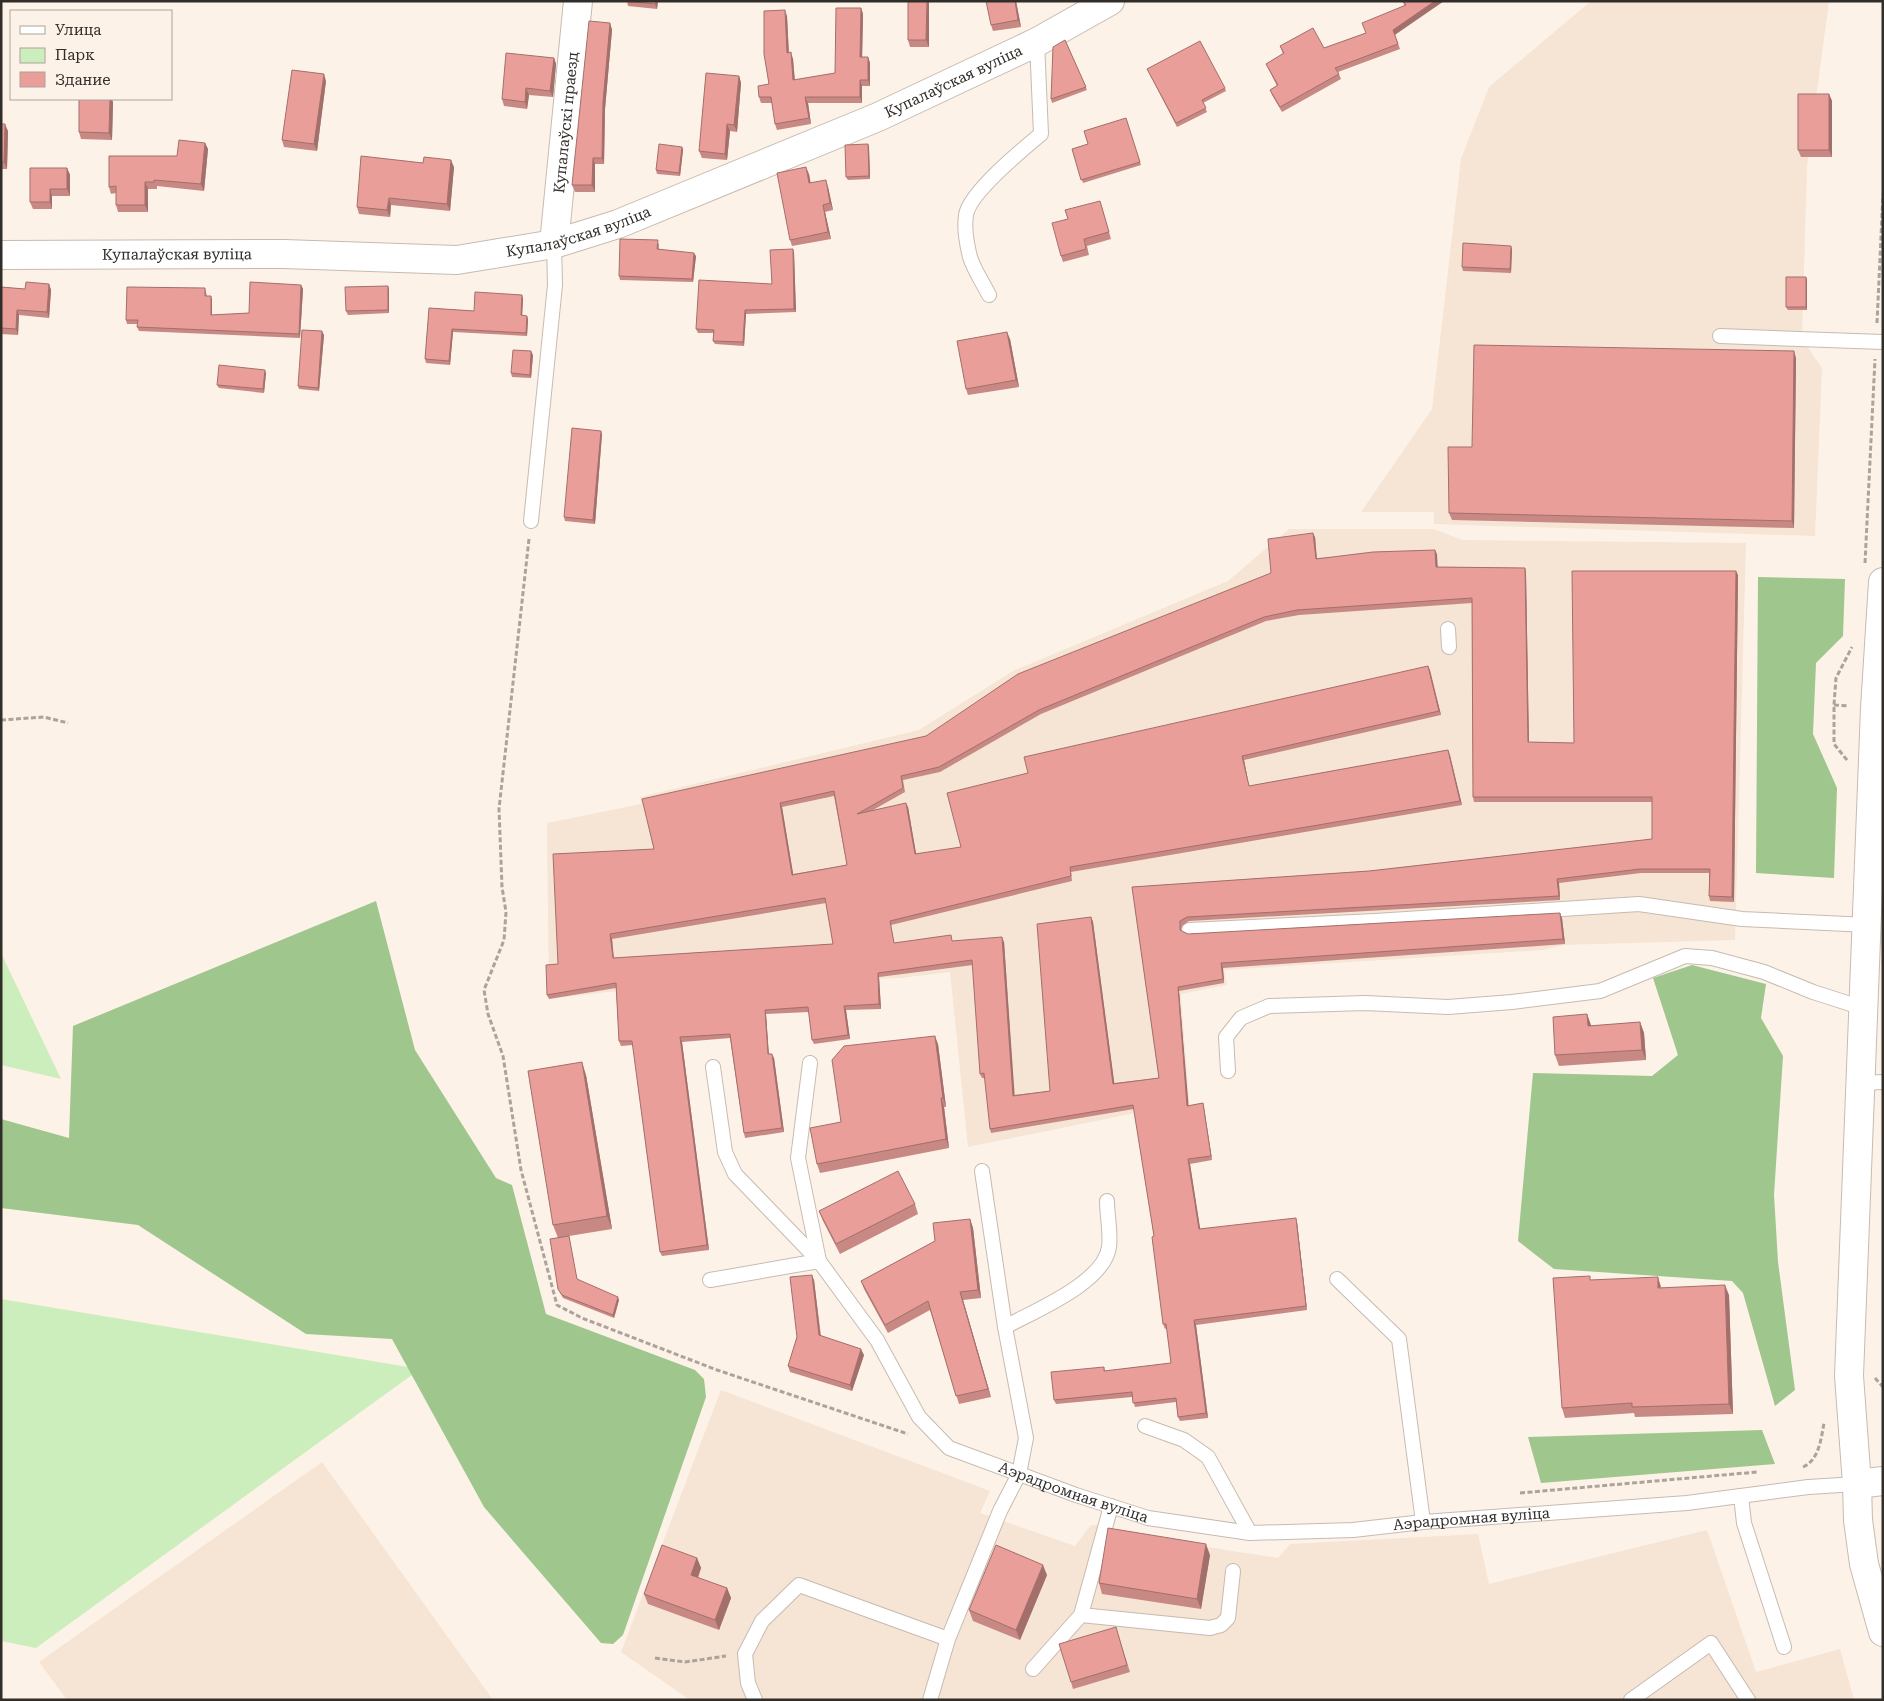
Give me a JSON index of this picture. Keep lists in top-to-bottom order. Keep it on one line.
{"streets":{"street":["Купалаўская вуліца","Купалаўскі праезд"],"lane":["Аэрадромная вуліца"]},"crossings":[["Купалаўская вуліца","Купалаўскі праезд"]],"legend":["Улица","Парк","Здание"]}
